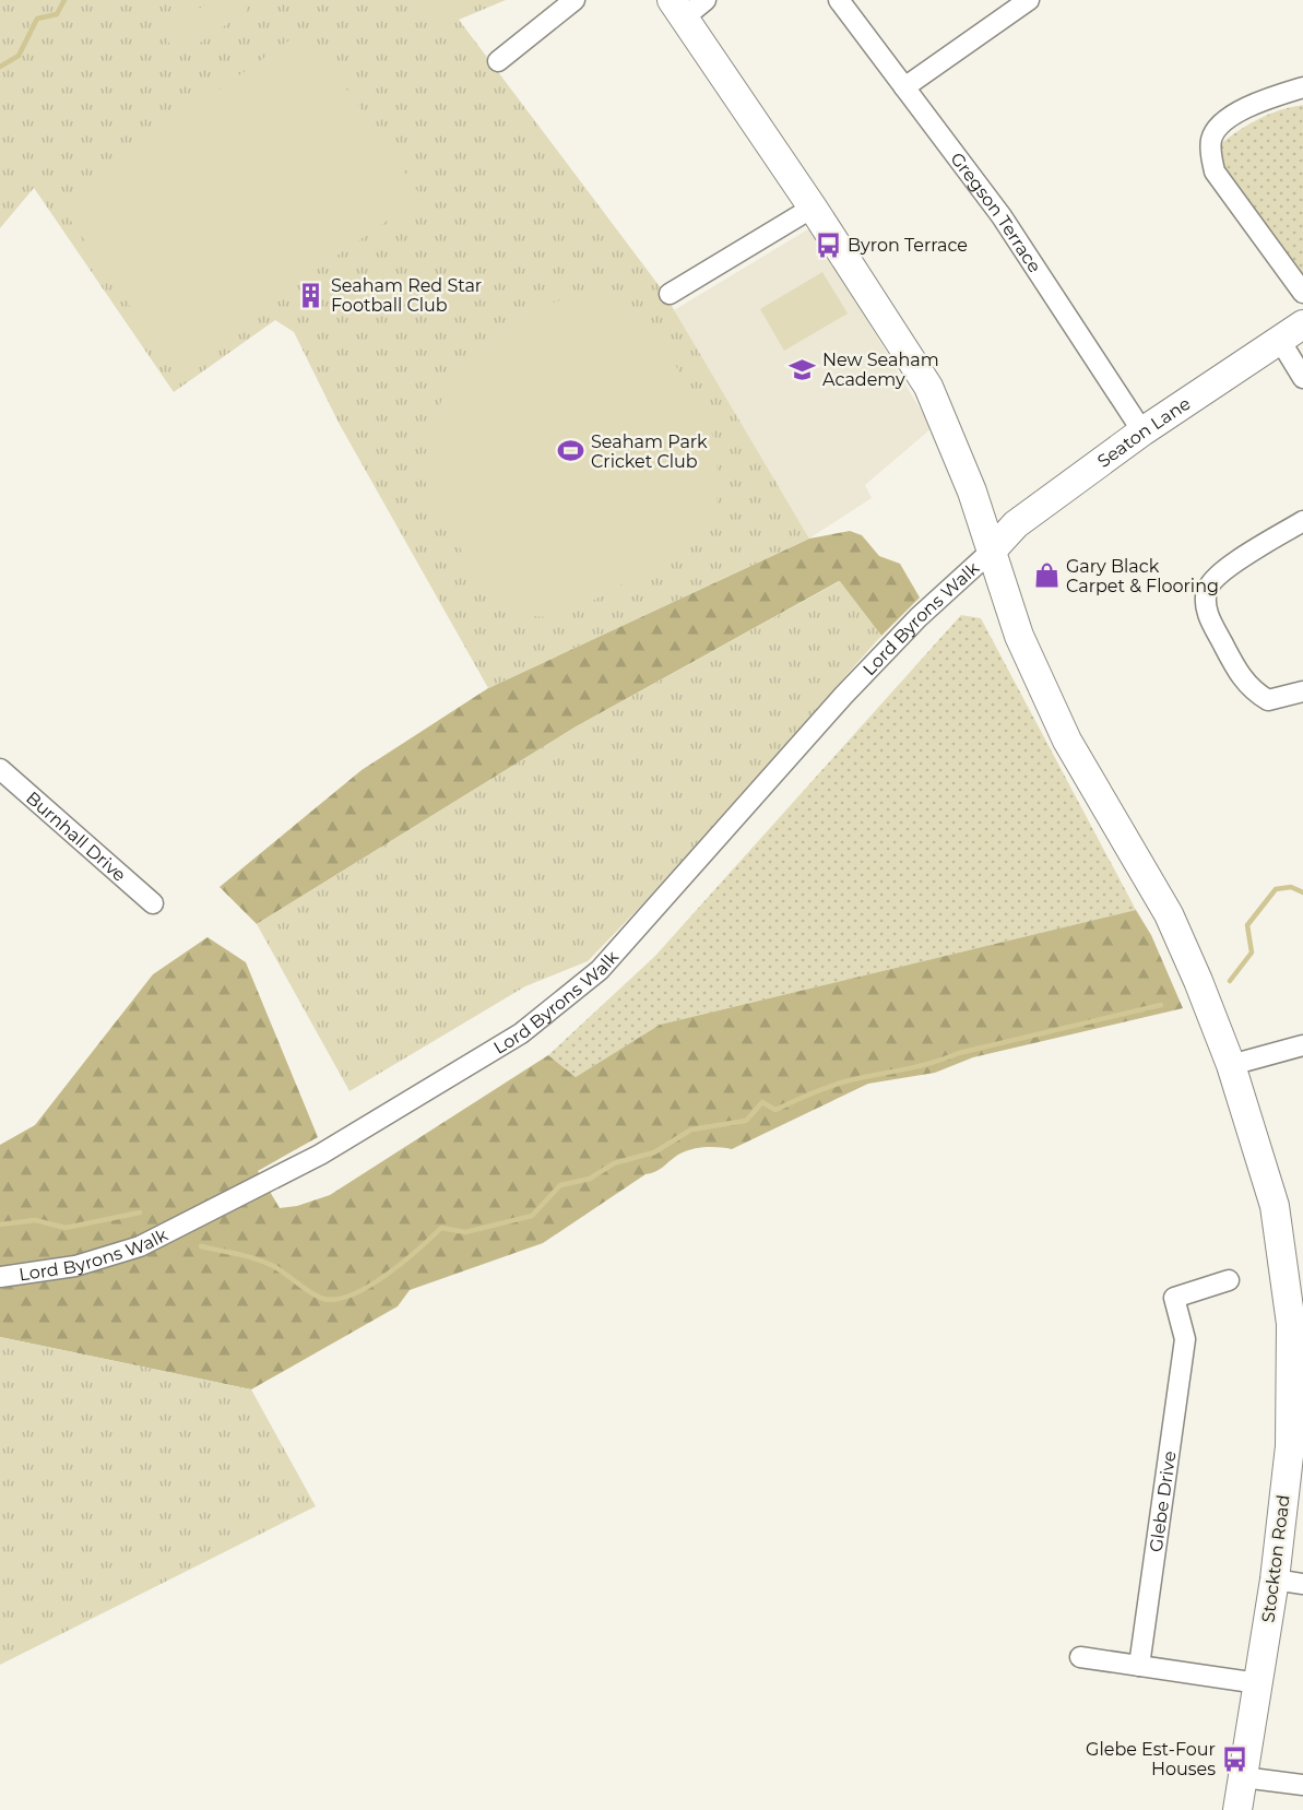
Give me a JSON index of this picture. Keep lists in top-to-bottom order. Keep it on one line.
{"streets":{"main road":["Seaton Lane","Stockton Road"],"street":["Gregson Terrace","Lord Byrons Walk","Burnhall Drive","Glebe Drive"]},"crossings":[["Gregson Terrace","Seaton Lane"],["Seaton Lane","Lord Byrons Walk"],["Seaton Lane","Stockton Road"],["Lord Byrons Walk","Stockton Road"]],"places":{"bus stop":["Byron Terrace","Glebe Est-Four Houses"],"building":["Seaham Red Star Football Club"],"school or university":["New Seaham Academy"],"sports":["Seaham Park Cricket Club"],"shop":["Gary Black Carpet & Flooring"]}}
